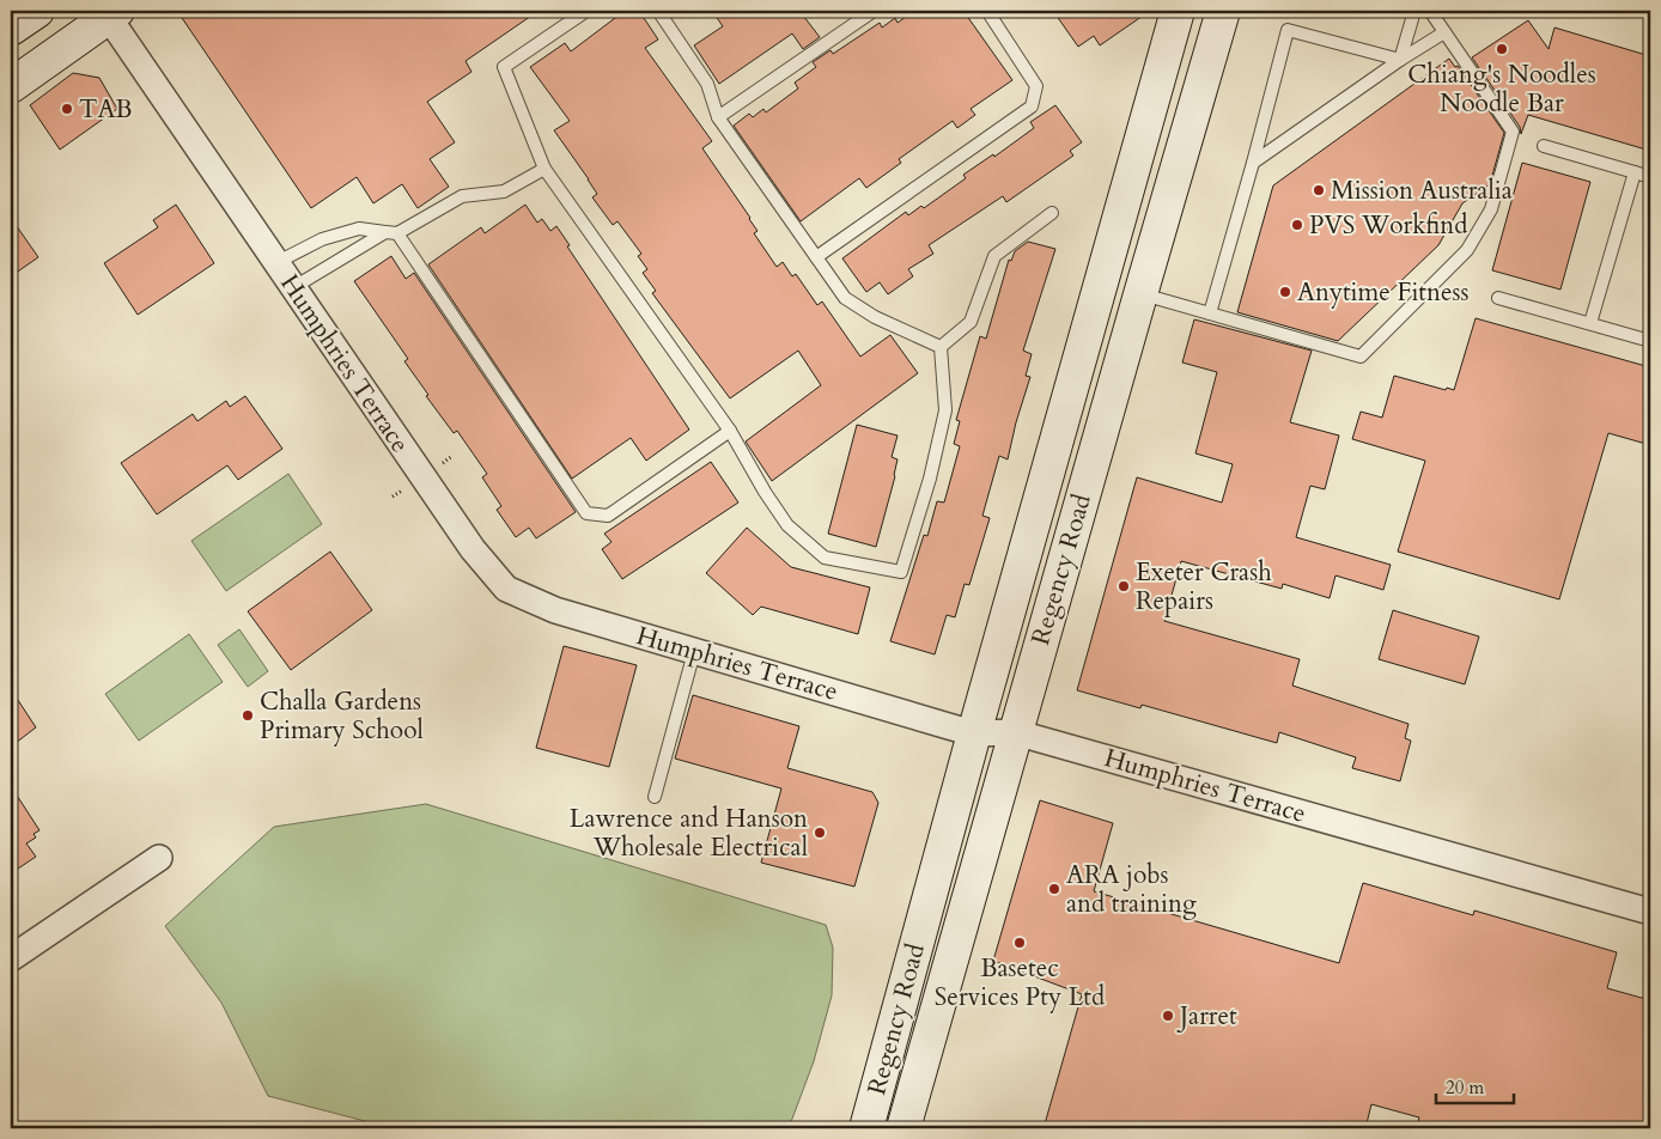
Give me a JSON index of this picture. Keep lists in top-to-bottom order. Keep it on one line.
{"streets":{"main road":["Regency Road"],"street":["Humphries Terrace"]},"crossings":[["Humphries Terrace","Regency Road"]],"places":["Chiang's Noodles Noodle Bar","TAB","Mission Australia","PVS Workfind","Anytime Fitness","Exeter Crash Repairs","Challa Gardens Primary School","Lawrence and Hanson Wholesale Electrical","ARA jobs and training","Basetec Services Pty Ltd","Jarret"],"scale_bar":"20 m"}
